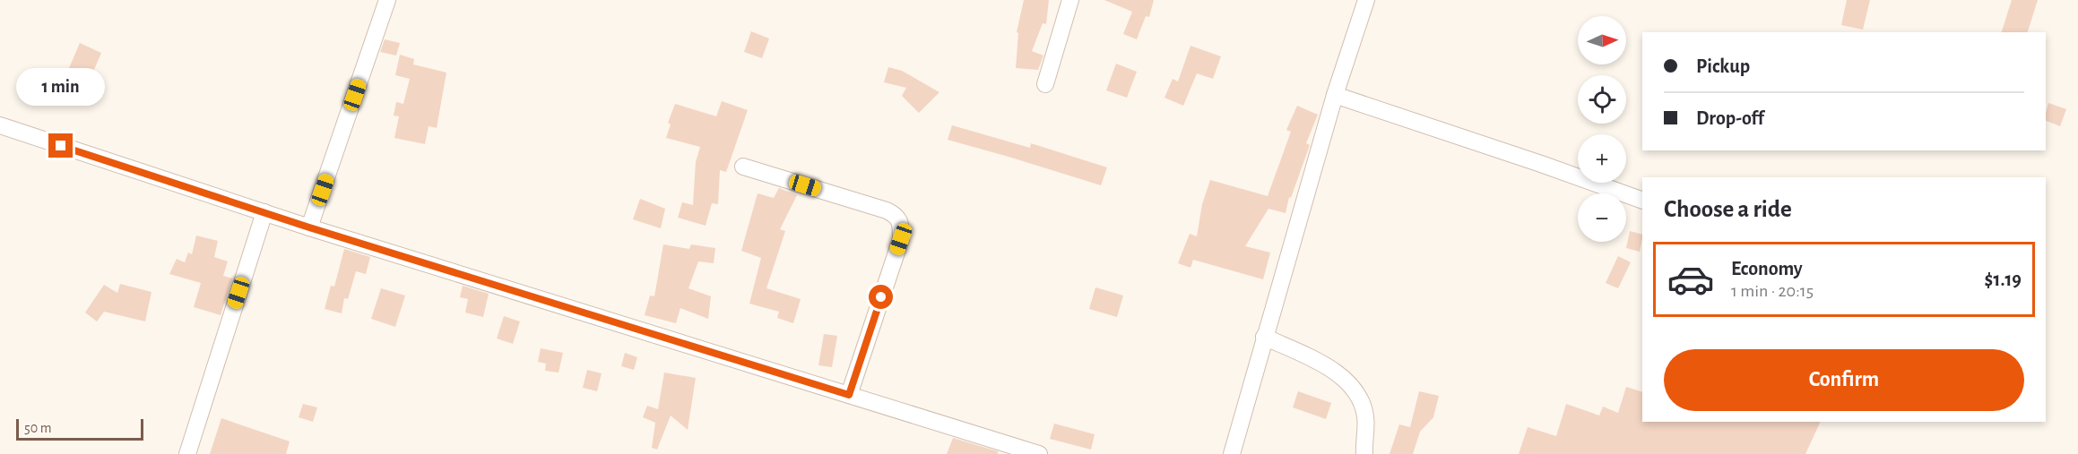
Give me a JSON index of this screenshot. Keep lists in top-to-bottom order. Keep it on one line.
{"scale_bar":"50 m","north":"right","page":{"map_buttons":["+","−"],"banner":["Pickup","Drop-off"],"bubble":"1 min","heading":"Choose a ride","list":[{"name":"Economy","note":"1 min · 20:15","value":"$1.19"}],"buttons":"Confirm","scale":"50 m"}}
